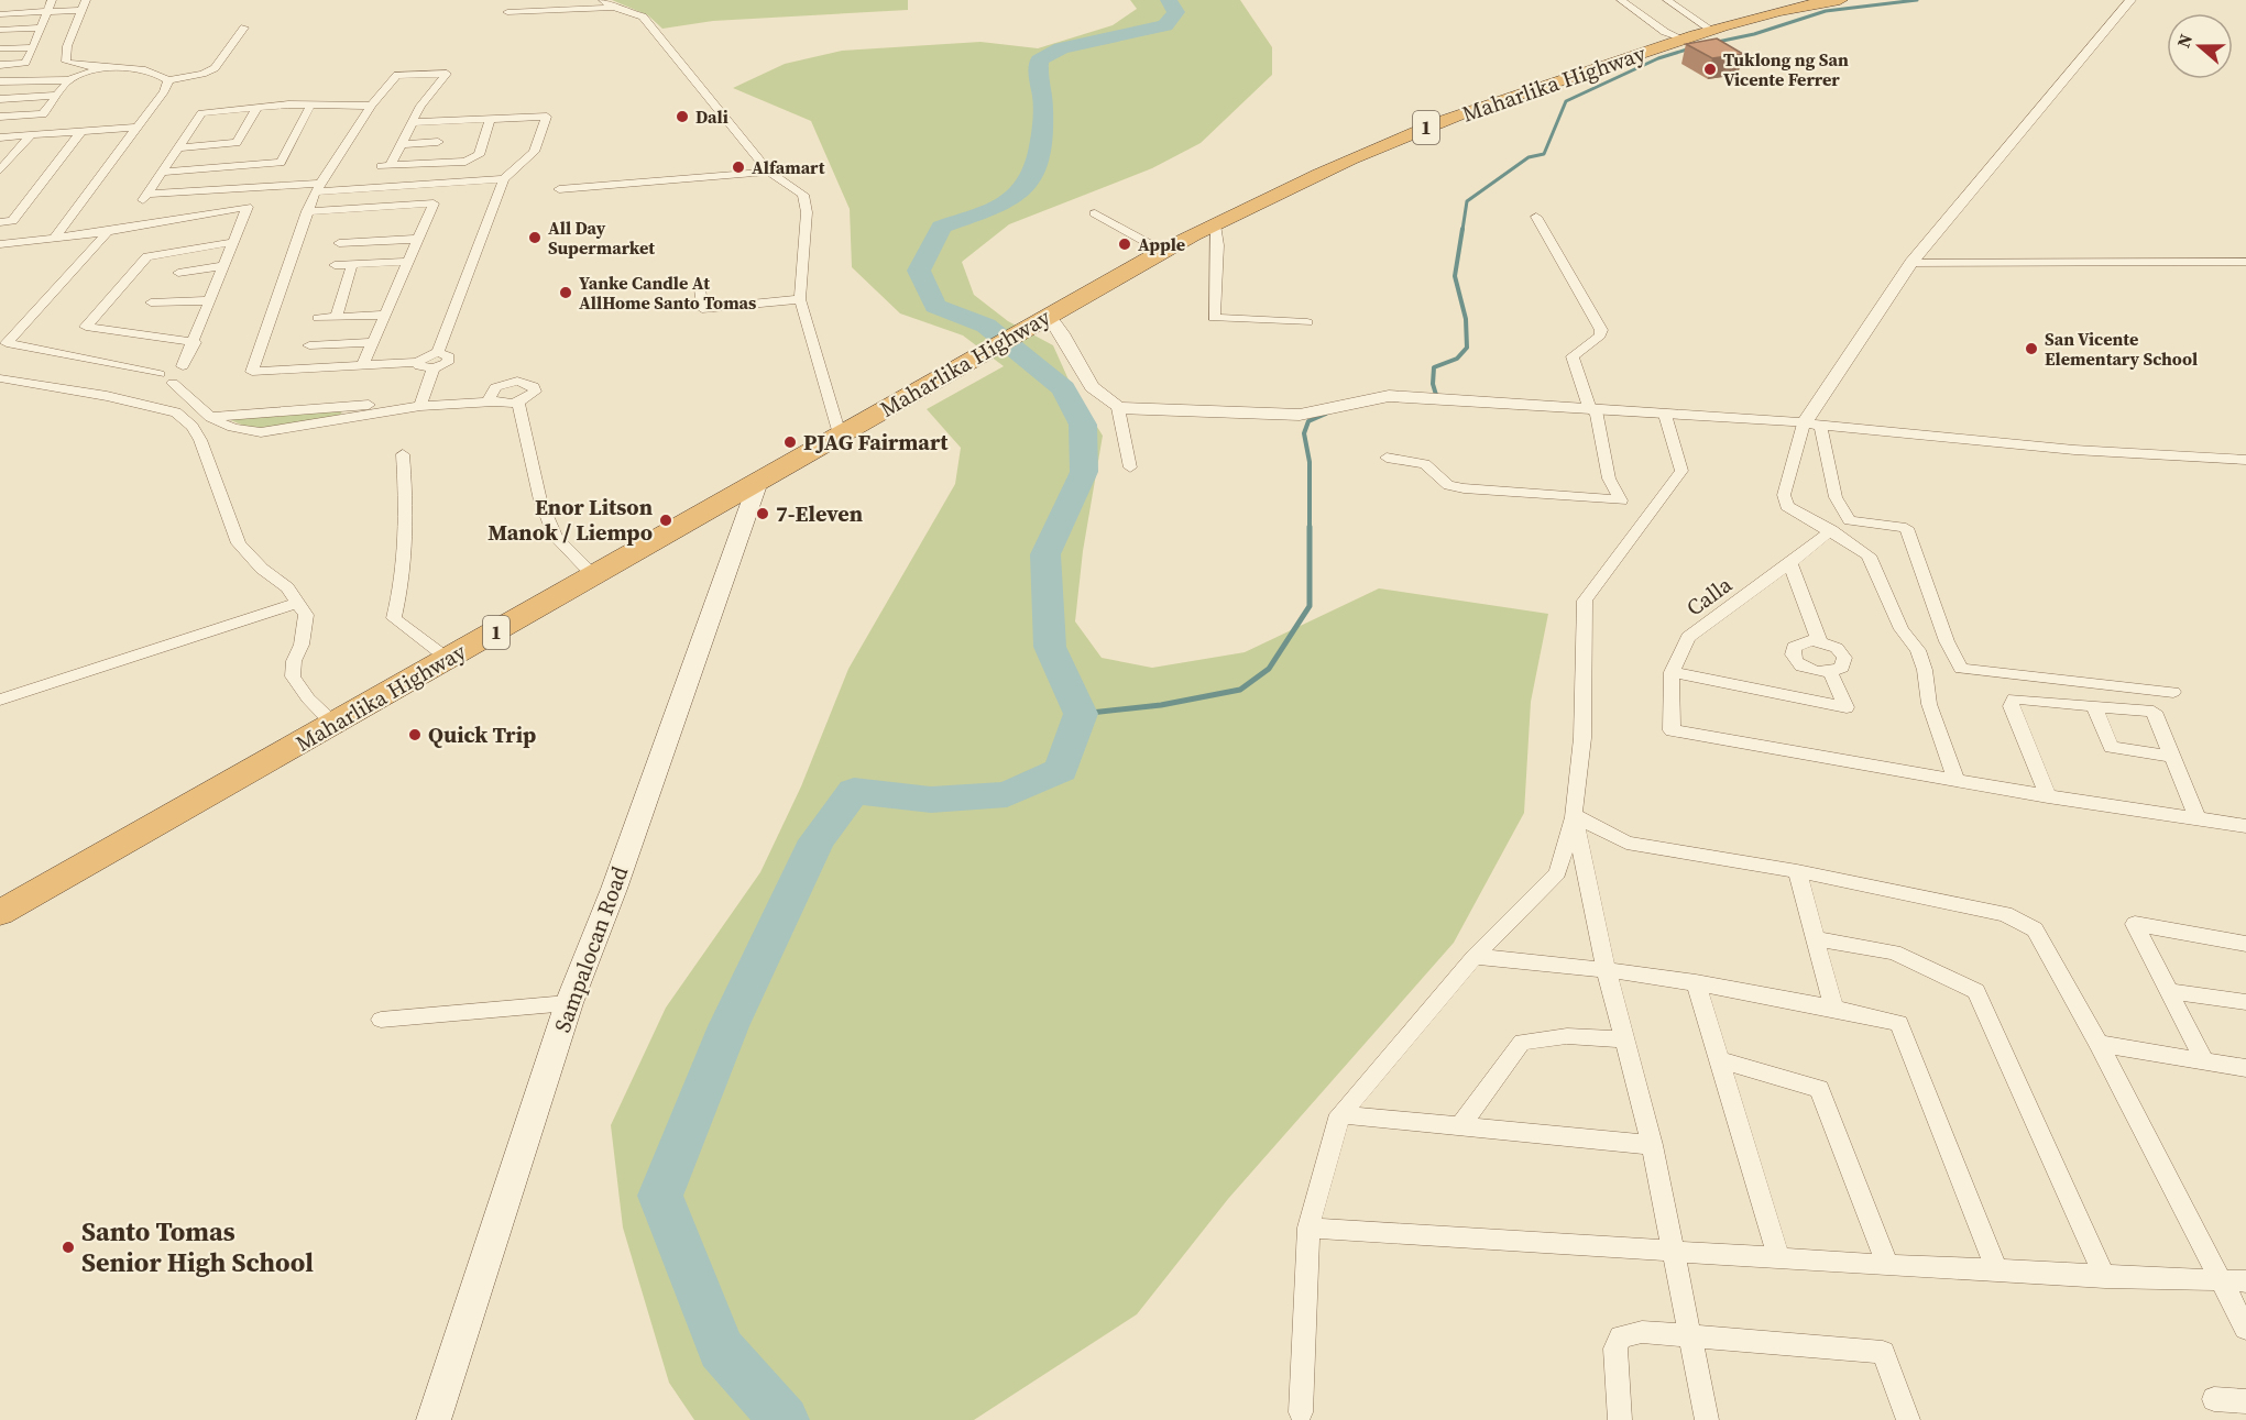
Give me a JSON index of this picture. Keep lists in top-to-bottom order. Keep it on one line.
{"streets":{"highway":["Maharlika Highway","1"],"main road":["Sampalocan Road"],"street":["Calla"]},"crossings":[["Maharlika Highway","Sampalocan Road"]],"places":["Tuklong ng San Vicente Ferrer","Dali","Alfamart","All Day Supermarket","Apple","Yanke Candle At AllHome Santo Tomas","San Vicente Elementary School","PJAG Fairmart","7-Eleven","Enor Litson Manok / Liempo","Quick Trip","Santo Tomas Senior High School"],"north":"left"}
